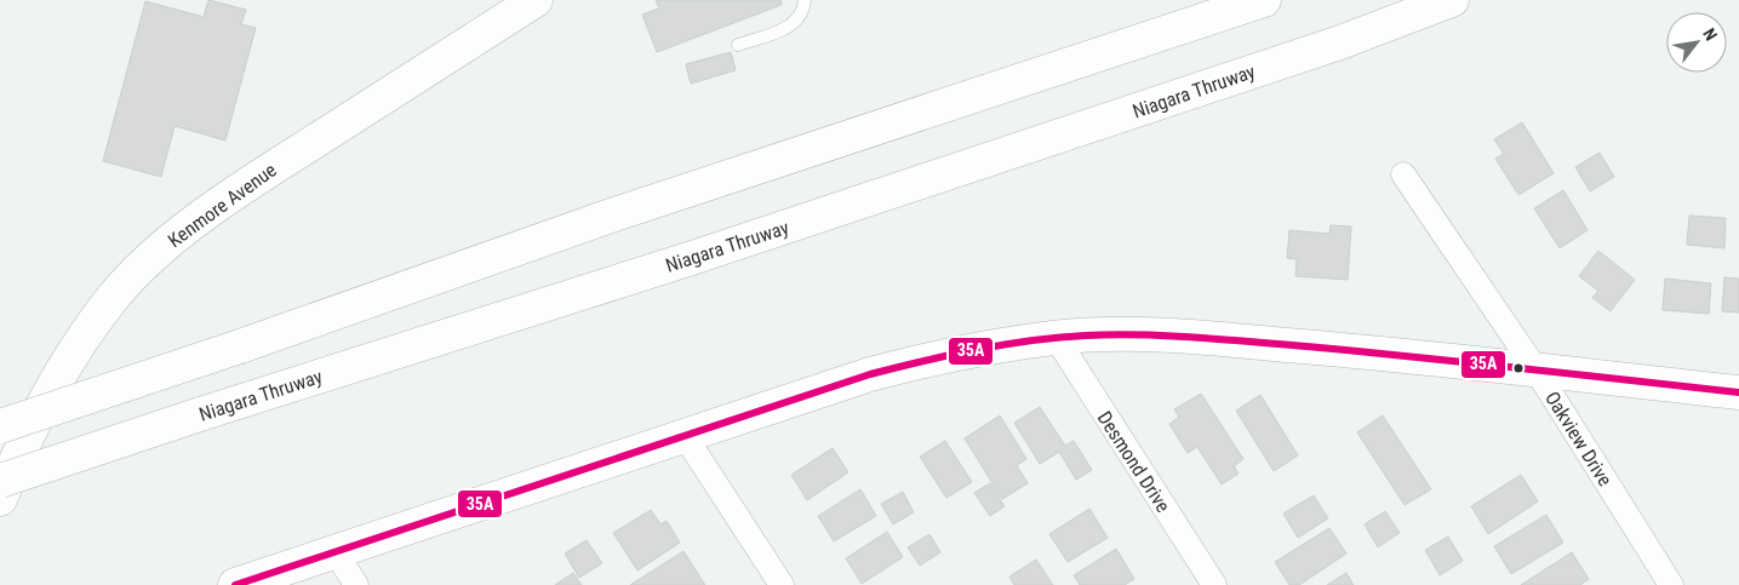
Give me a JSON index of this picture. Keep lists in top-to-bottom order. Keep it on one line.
{"streets":{"main road":["Niagara Thruway","Kenmore Avenue"],"street":["Oakview Drive","Desmond Drive"]},"lines":["transit line 35A"],"north":"top right"}
